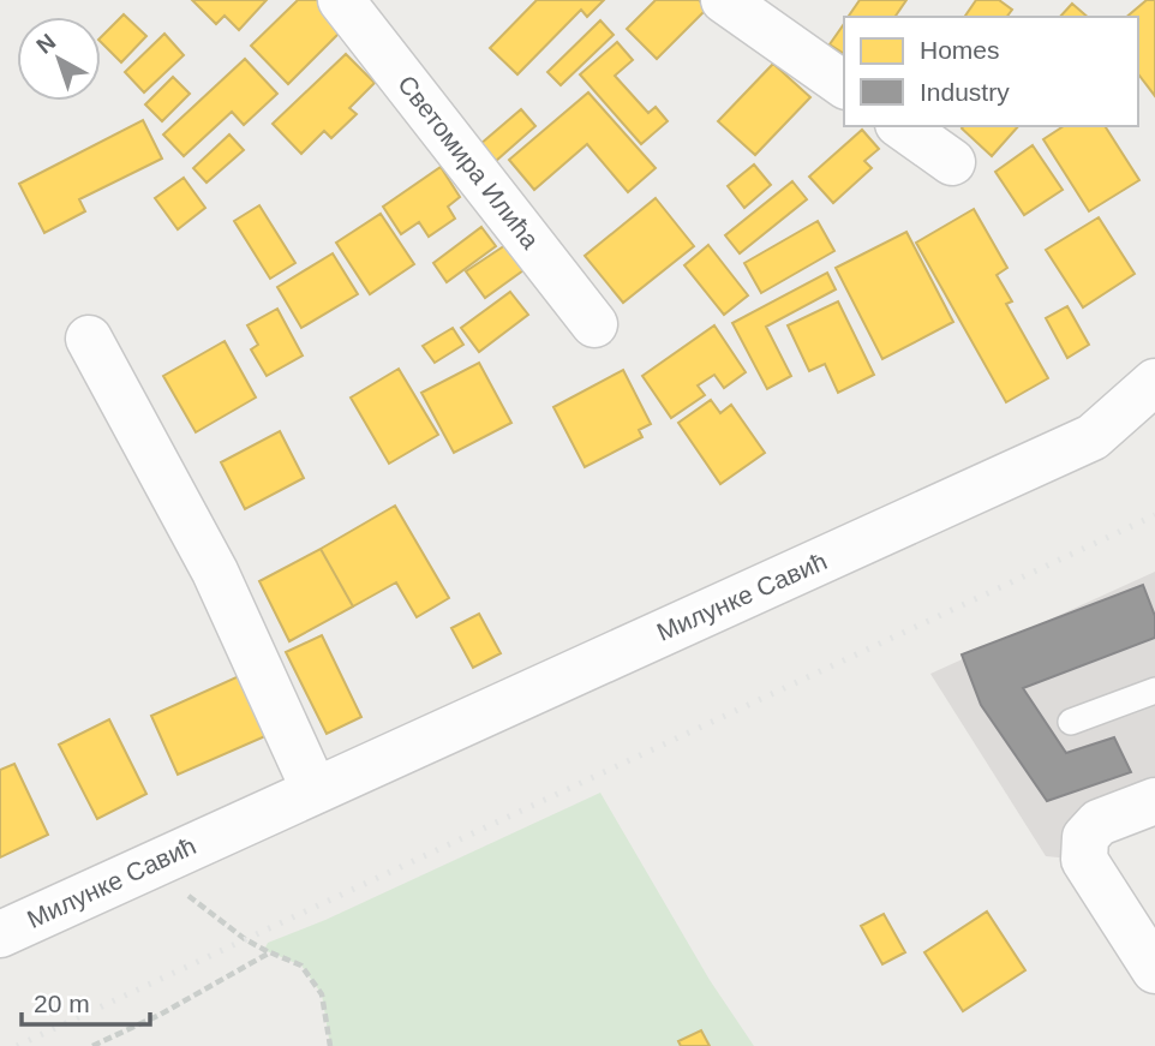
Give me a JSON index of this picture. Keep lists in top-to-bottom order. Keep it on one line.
{"streets":{"street":["Светомира Илића","Милунке Савић"]},"legend":["Homes","Industry"],"scale_bar":"20 m","north":"top left"}
